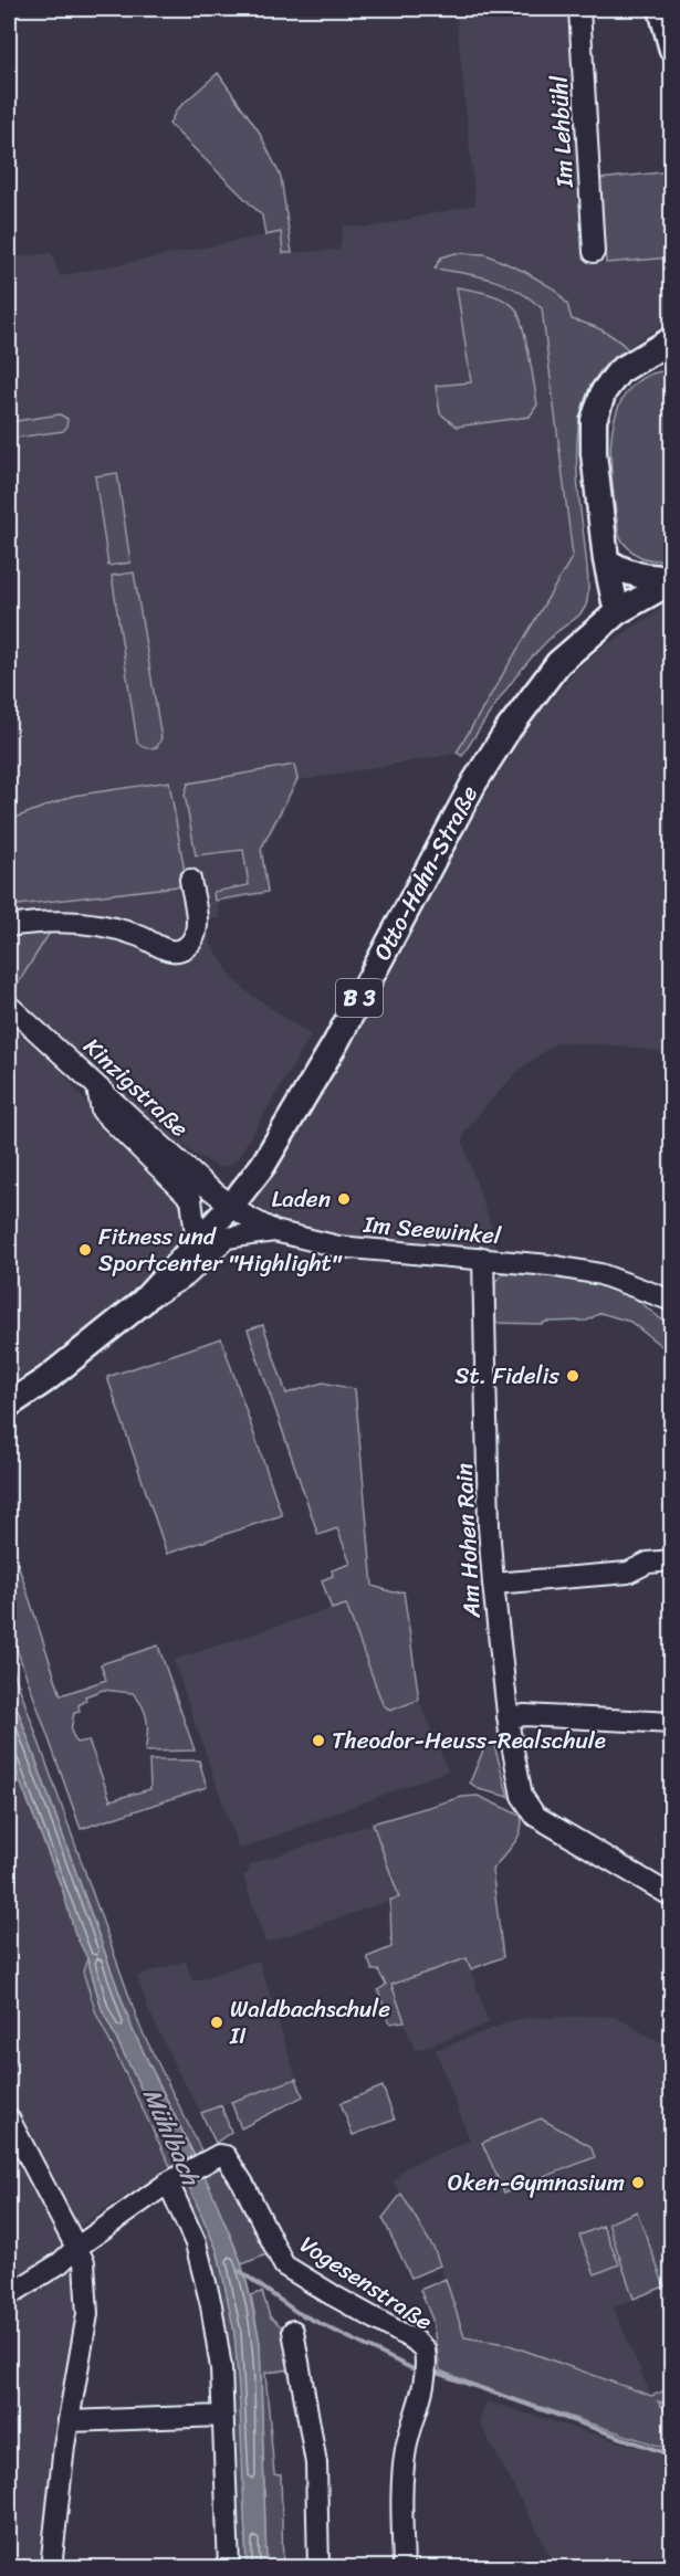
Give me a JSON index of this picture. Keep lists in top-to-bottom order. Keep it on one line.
{"streets":{"main road":["Otto-Hahn-Straße","B 3"],"street":["Im Lehbühl","Kinzigstraße","Im Seewinkel","Am Hohen Rain","Vogesenstraße"]},"crossings":[["Otto-Hahn-Straße","B 3"],["Otto-Hahn-Straße","Kinzigstraße"],["Otto-Hahn-Straße","Im Seewinkel"],["Kinzigstraße","Im Seewinkel"],["Im Seewinkel","Am Hohen Rain"]],"water":["Mühlbach"],"places":["Laden","Fitness und Sportcenter \"Highlight\"","St. Fidelis","Theodor-Heuss-Realschule","Waldbachschule II","Oken-Gymnasium"]}
